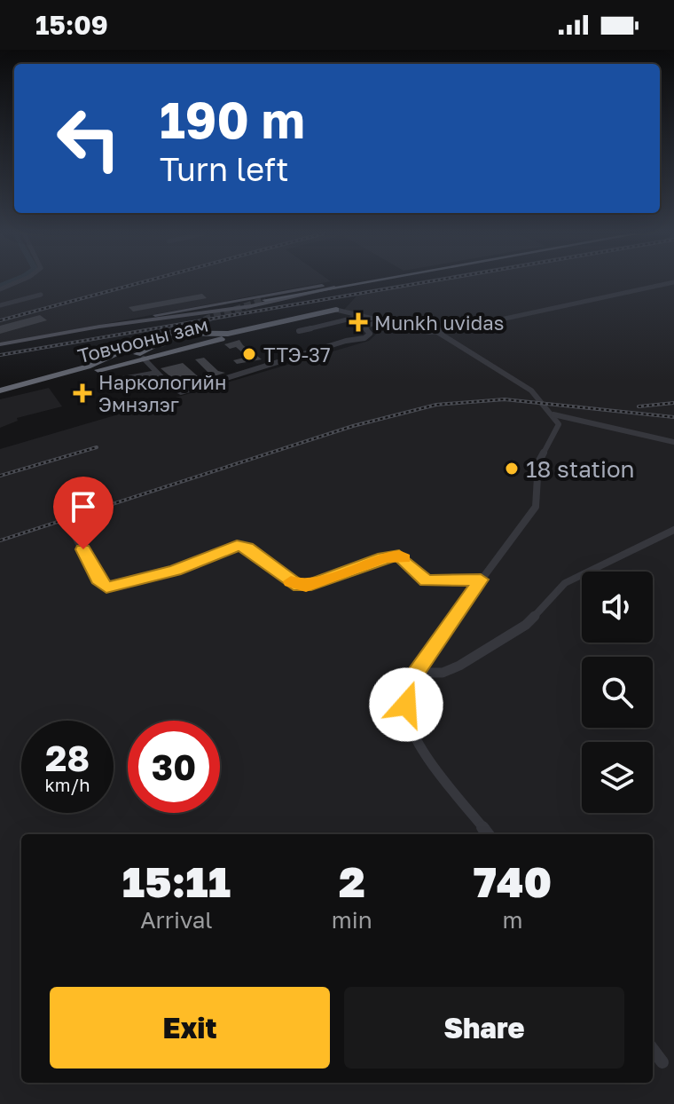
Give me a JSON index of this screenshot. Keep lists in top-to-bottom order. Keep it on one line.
{"streets":{"highway":["Товчооны зам"]},"places":{"health":["Munkh uvidas","Наркологийн Эмнэлэг"],"other":["ТТЭ-37","18 station"]},"page":{"status":"15:09","turn":["190 m","Turn left"],"speed":"28 km/h","limit":"30","eta":["15:11","Arrival","2","min","740","m"],"buttons":["Exit","Share"]}}
